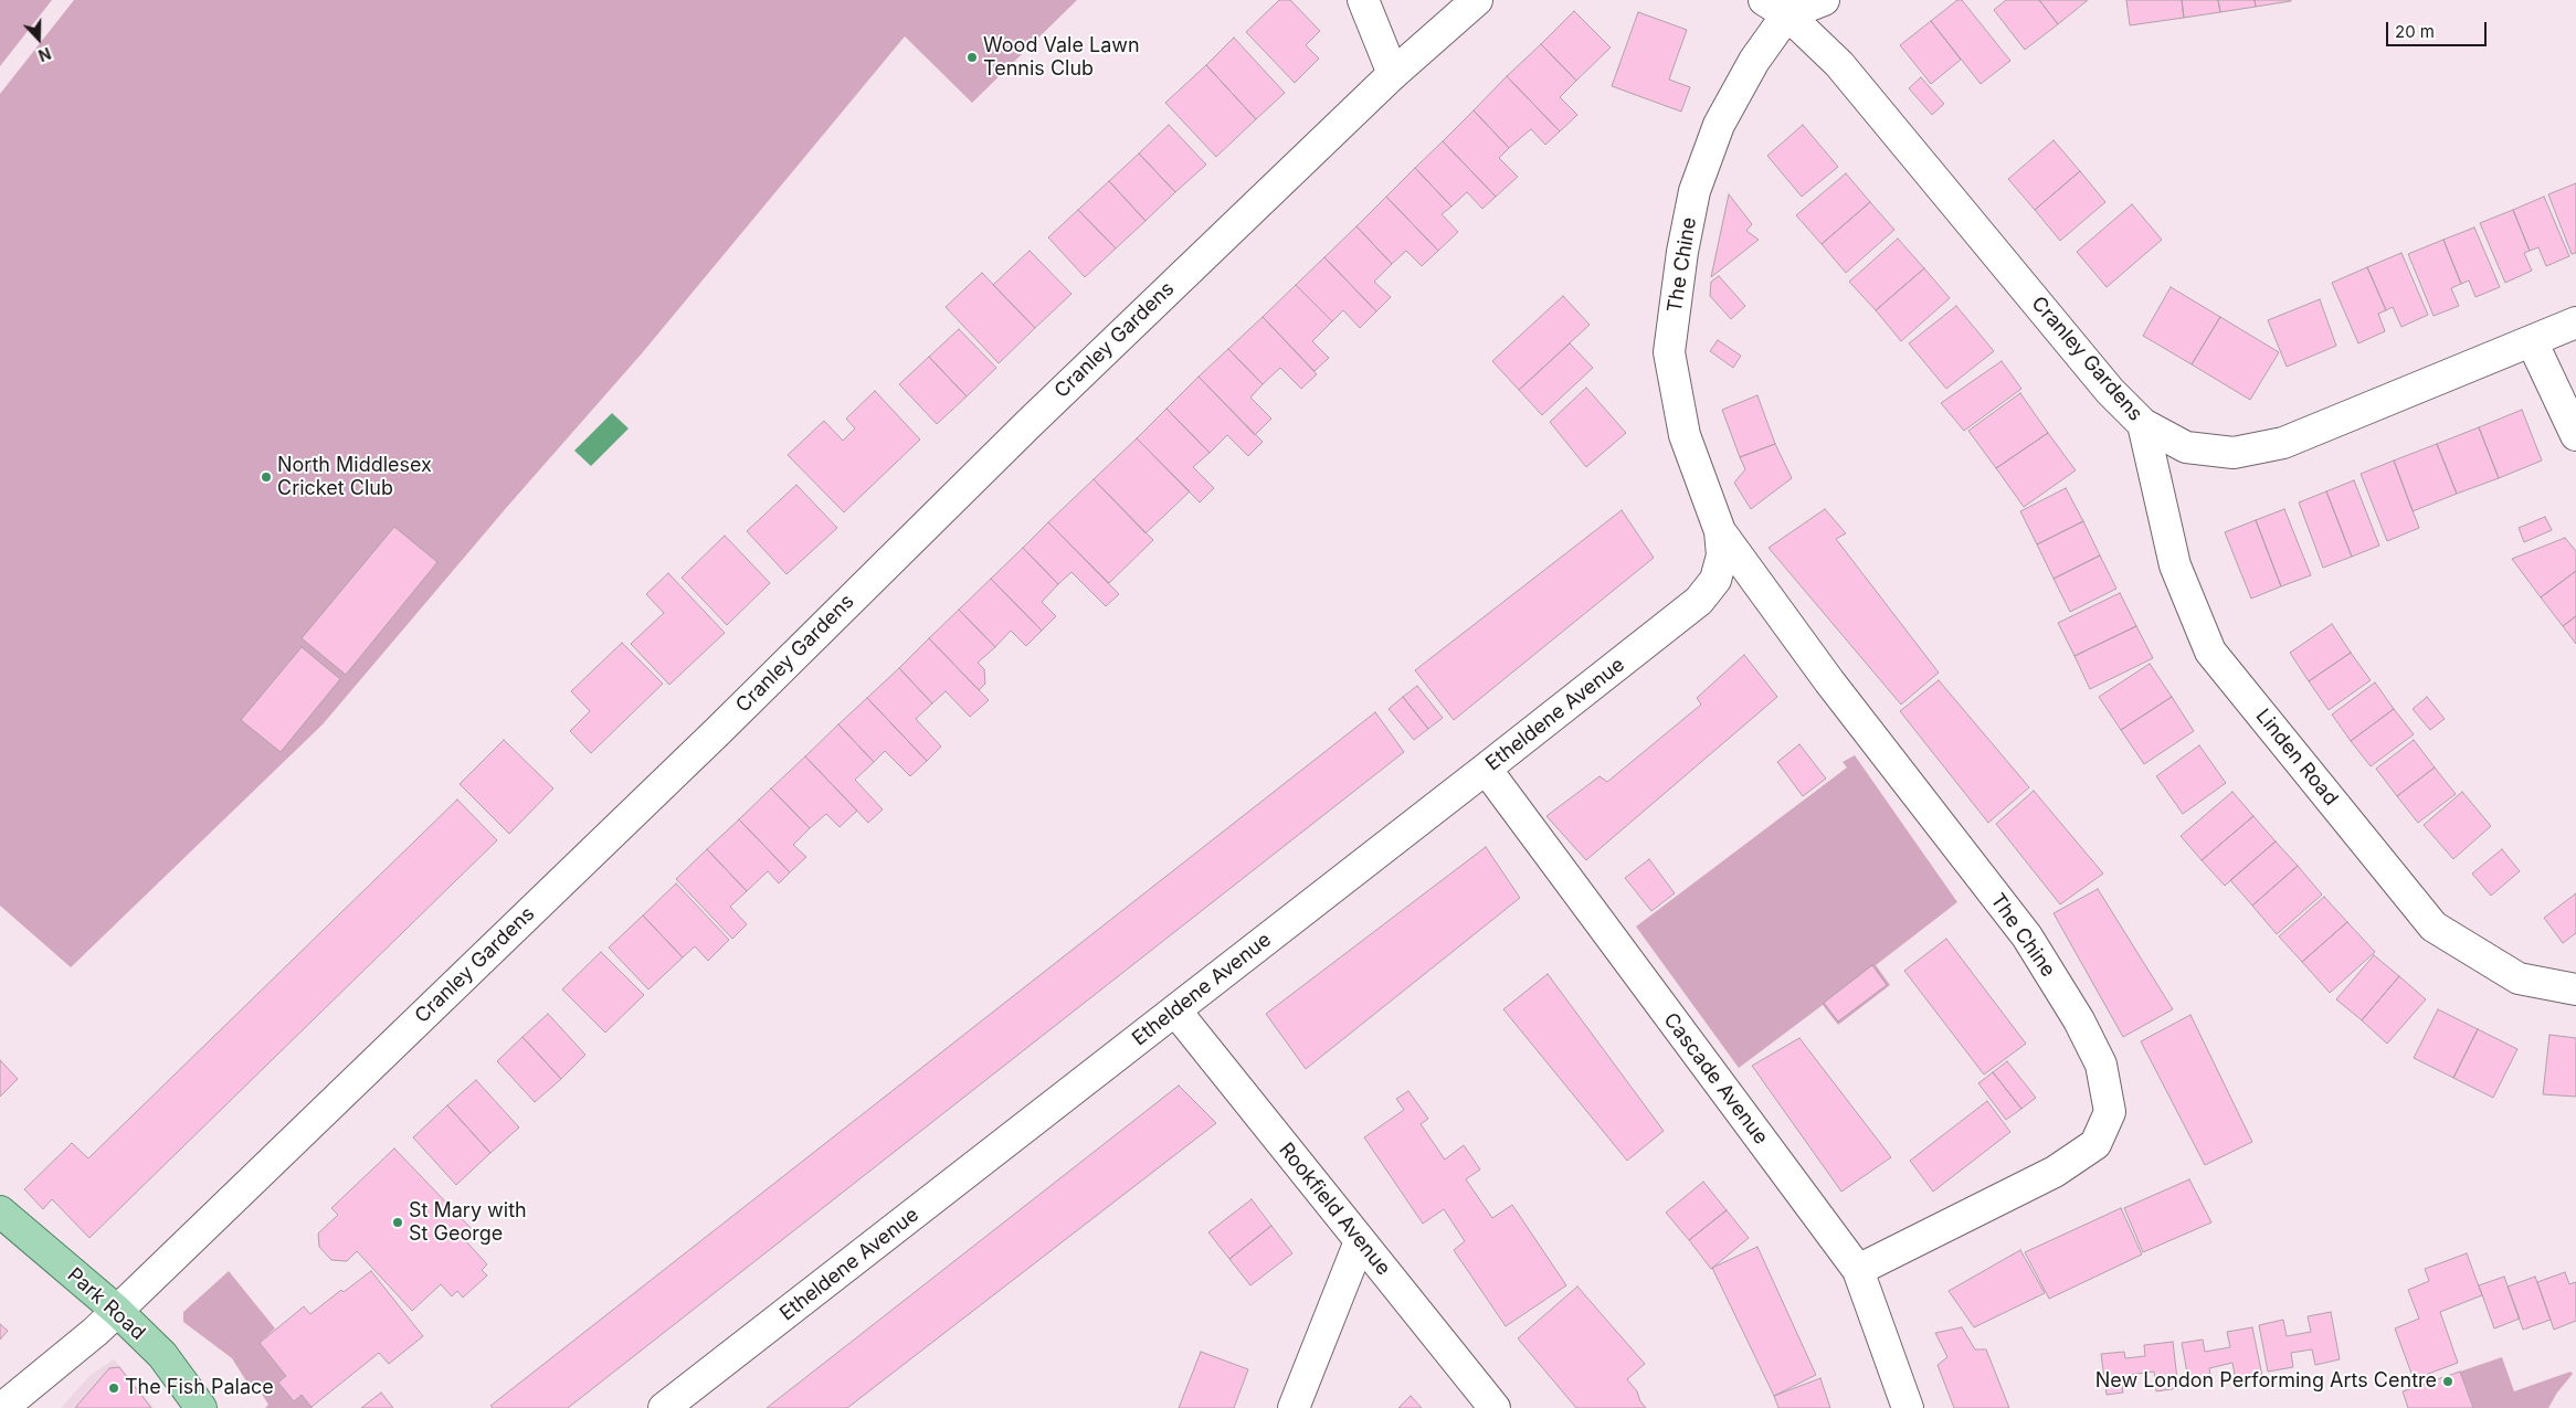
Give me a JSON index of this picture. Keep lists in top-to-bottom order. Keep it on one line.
{"streets":{"main road":["Park Road"],"street":["The Chine","Cranley Gardens","Etheldene Avenue","Linden Road","Cascade Avenue","Rookfield Avenue"]},"crossings":[["The Chine","Cranley Gardens"],["The Chine","Etheldene Avenue"],["The Chine","Cascade Avenue"],["Cranley Gardens","Linden Road"],["Cranley Gardens","Park Road"],["Etheldene Avenue","Cascade Avenue"],["Etheldene Avenue","Rookfield Avenue"]],"places":["Wood Vale Lawn Tennis Club","North Middlesex Cricket Club","St Mary with St George","New London Performing Arts Centre","The Fish Palace"],"scale_bar":"20 m","north":"bottom"}
